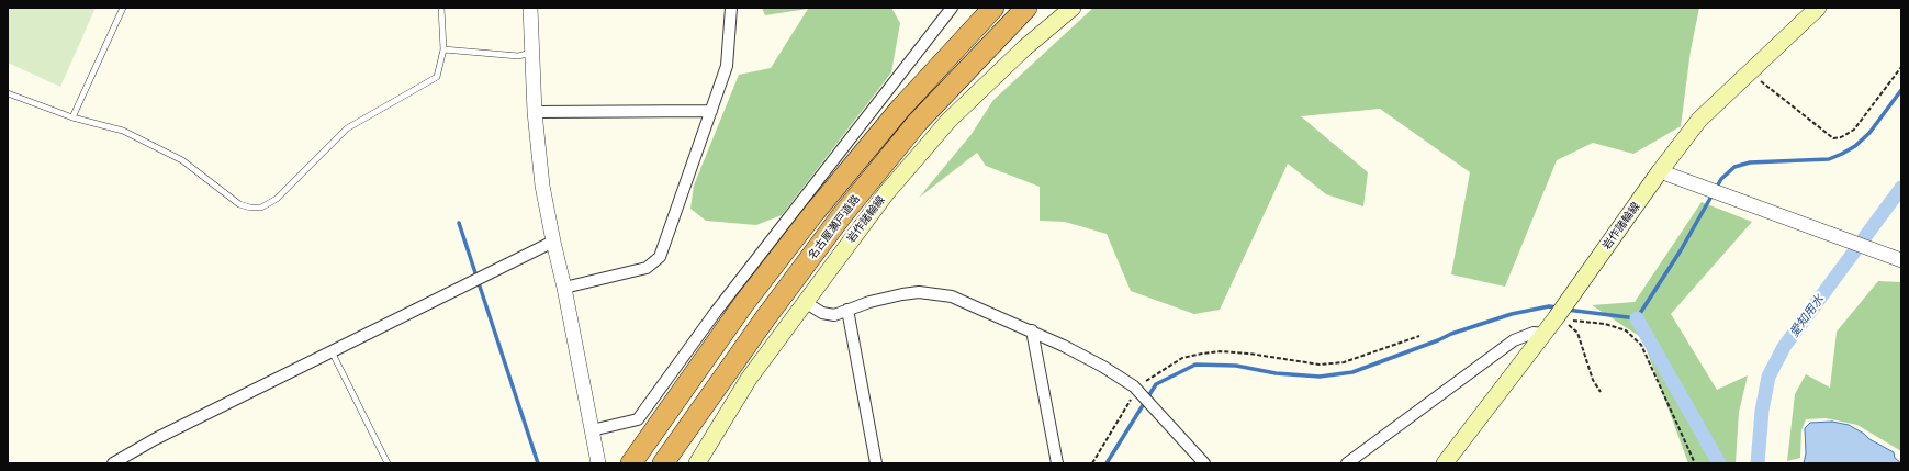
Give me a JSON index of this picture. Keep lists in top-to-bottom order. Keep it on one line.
{"streets":{"highway":["名古屋瀬戸道路"],"main road":["岩作諸輪線"]},"water":["愛知用水"]}
